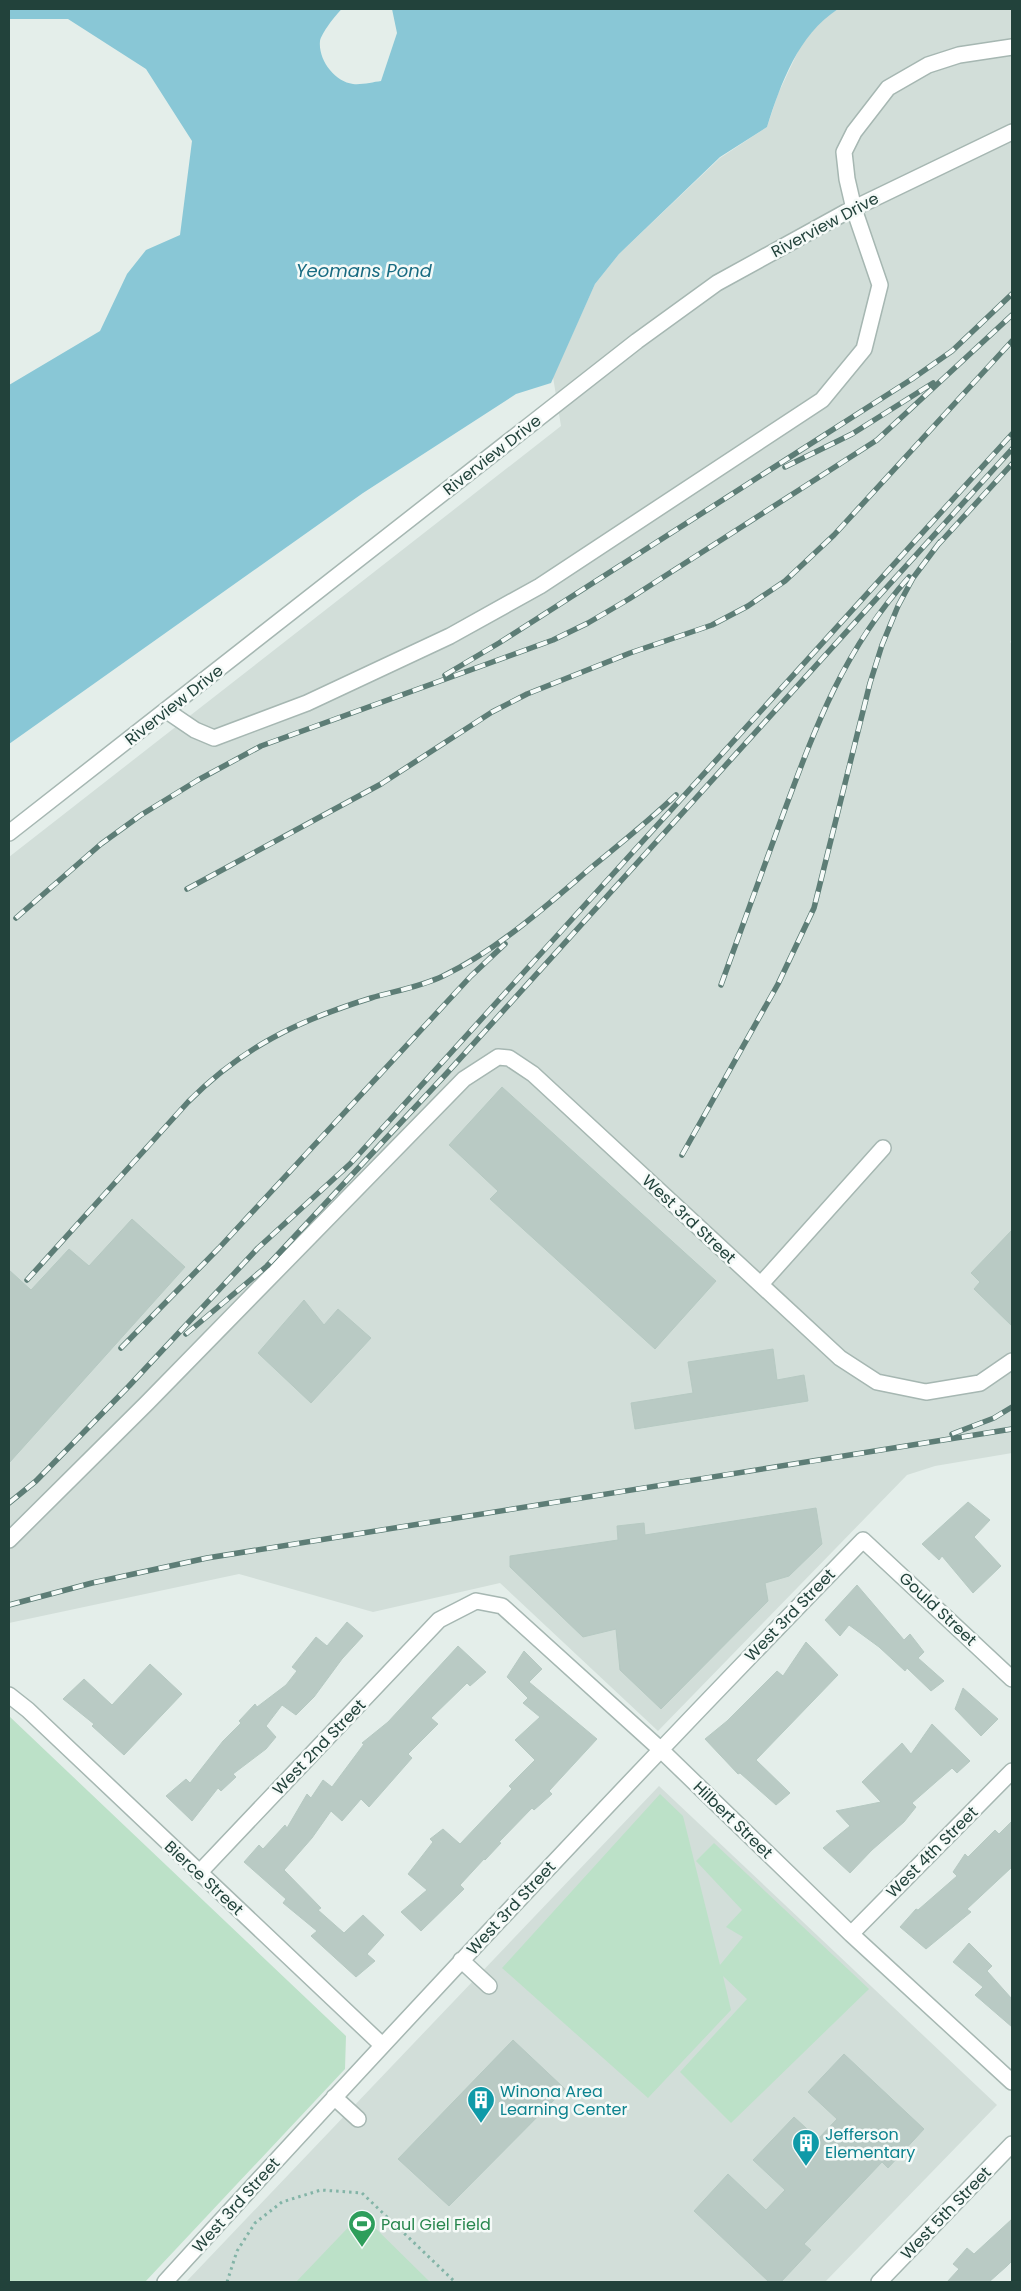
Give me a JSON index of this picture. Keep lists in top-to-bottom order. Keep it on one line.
{"streets":{"street":["Riverview Drive","West 3rd Street","Gould Street","West 2nd Street","Hilbert Street","West 4th Street","Bierce Street","West 5th Street"]},"crossings":[["West 3rd Street","Gould Street"],["West 3rd Street","Hilbert Street"],["West 3rd Street","Bierce Street"],["West 2nd Street","Hilbert Street"],["West 2nd Street","Bierce Street"],["Hilbert Street","West 4th Street"]],"water":["Yeomans Pond"],"places":{"building":["Winona Area Learning Center","Jefferson Elementary"],"sports":["Paul Giel Field"]}}
